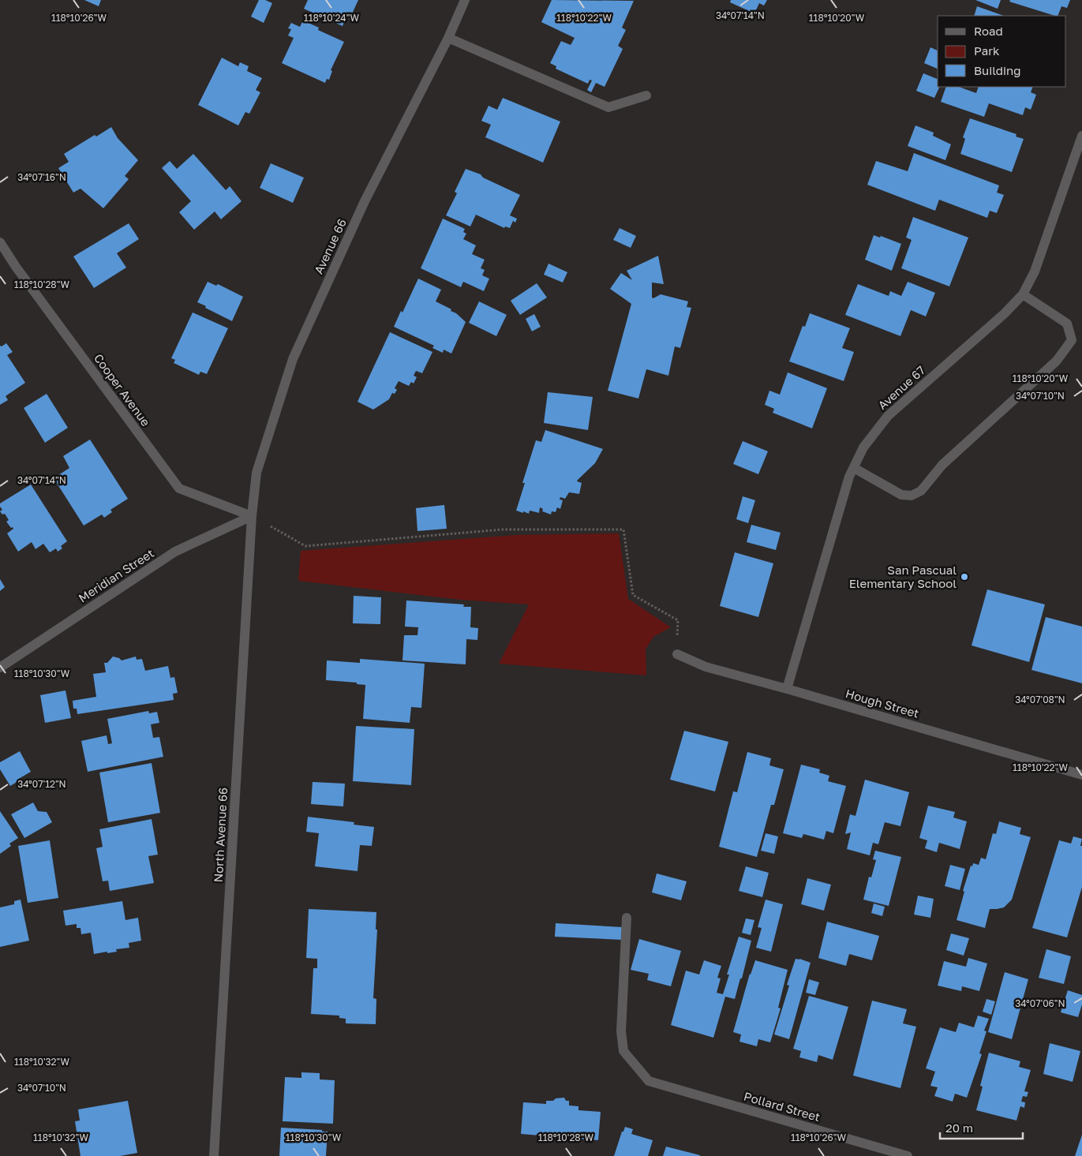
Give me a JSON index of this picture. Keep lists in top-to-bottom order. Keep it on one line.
{"streets":{"street":["Avenue 66","Avenue 67","Cooper Avenue","Meridian Street","Hough Street","North Avenue 66","Pollard Street"]},"crossings":[["Avenue 66","Cooper Avenue"],["Avenue 66","Meridian Street"],["Avenue 66","North Avenue 66"],["Avenue 67","Hough Street"],["Cooper Avenue","Meridian Street"],["Cooper Avenue","North Avenue 66"],["Meridian Street","North Avenue 66"]],"places":["San Pascual Elementary School"],"legend":["Road","Park","Building"],"scale_bar":"20 m","coordinates":["34°07'14\"N","118°10'26\"W","118°10'24\"W","118°10'22\"W","118°10'20\"W","34°07'16\"N","118°10'28\"W","34°07'10\"N","118°10'30\"W","34°07'08\"N","34°07'12\"N","34°07'06\"N","118°10'32\"W"]}
